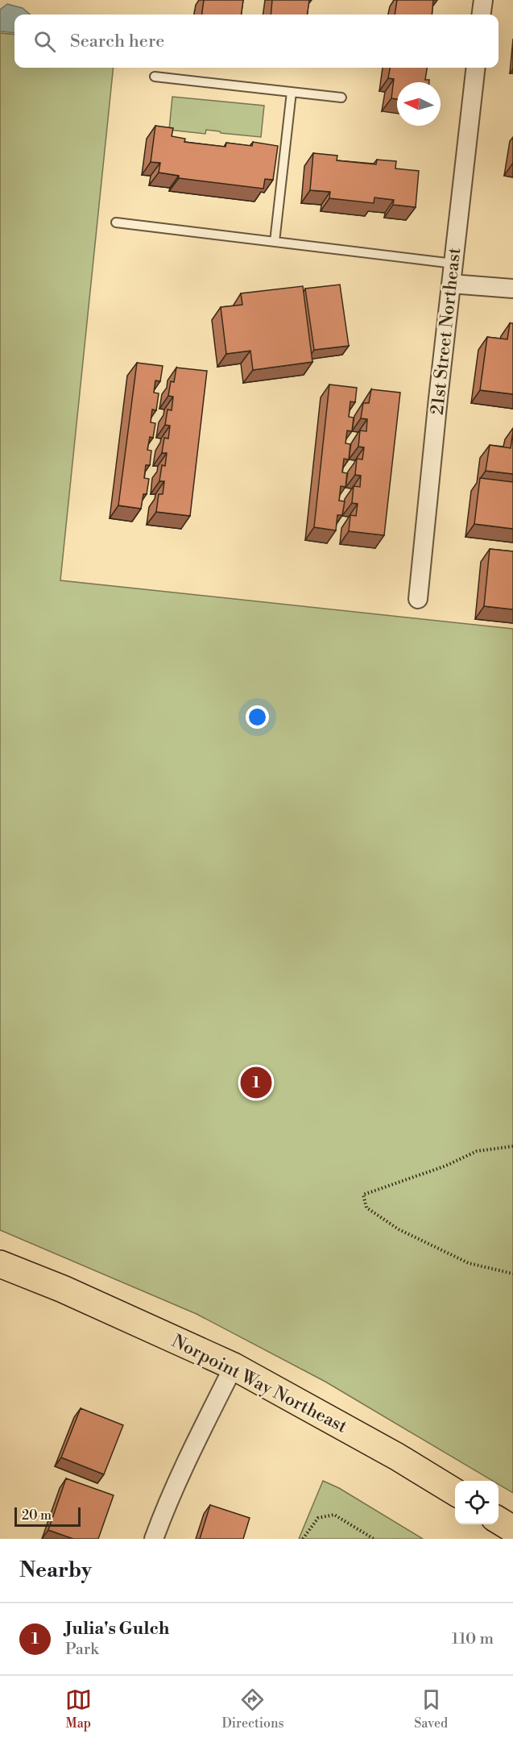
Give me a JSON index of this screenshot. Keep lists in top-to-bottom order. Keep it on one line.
{"streets":{"main road":["Norpoint Way Northeast"],"street":["21st Street Northeast"]},"scale_bar":"20 m","north":"left","page":{"search":"Search here","pins":"1","scale":"20 m","heading":"Nearby","list":[{"mark":"1","name":"Julia's Gulch","note":"Park","value":"110 m"}],"nav":["Map","Directions","Saved"]}}
